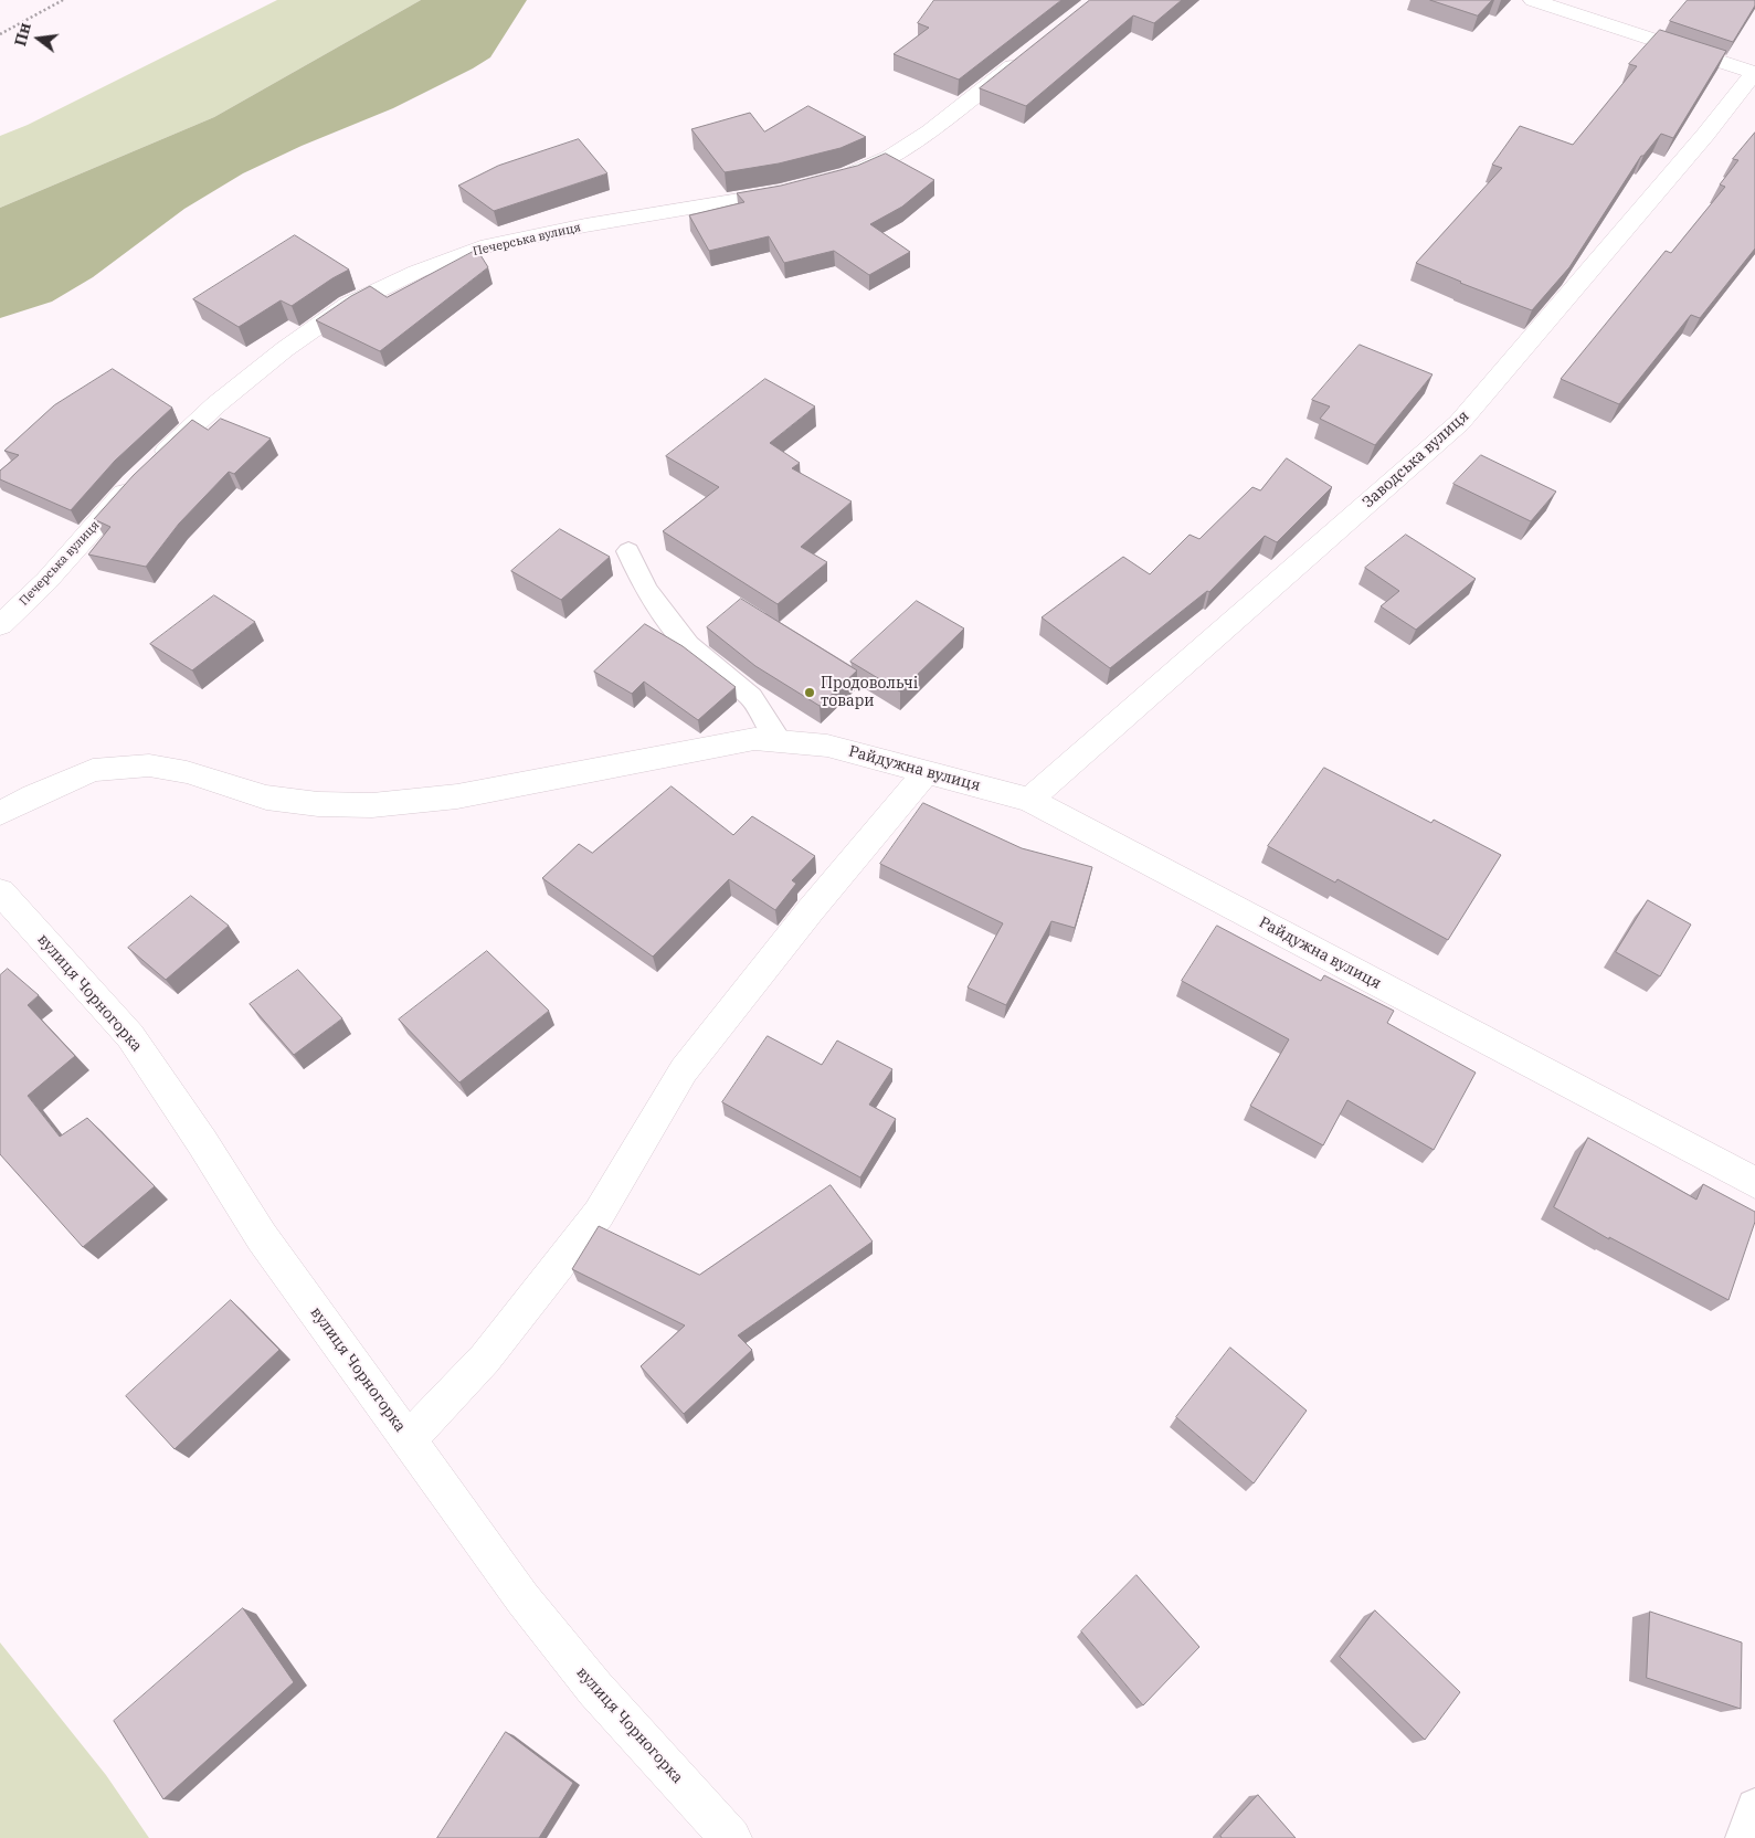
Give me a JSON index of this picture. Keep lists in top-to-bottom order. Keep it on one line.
{"streets":{"street":["Печерська вулиця","Заводська вулиця","Райдужна вулиця","вулиця Чорногорка"]},"crossings":[["Заводська вулиця","Райдужна вулиця"]],"places":["Продовольчі товари"],"north":"left"}
